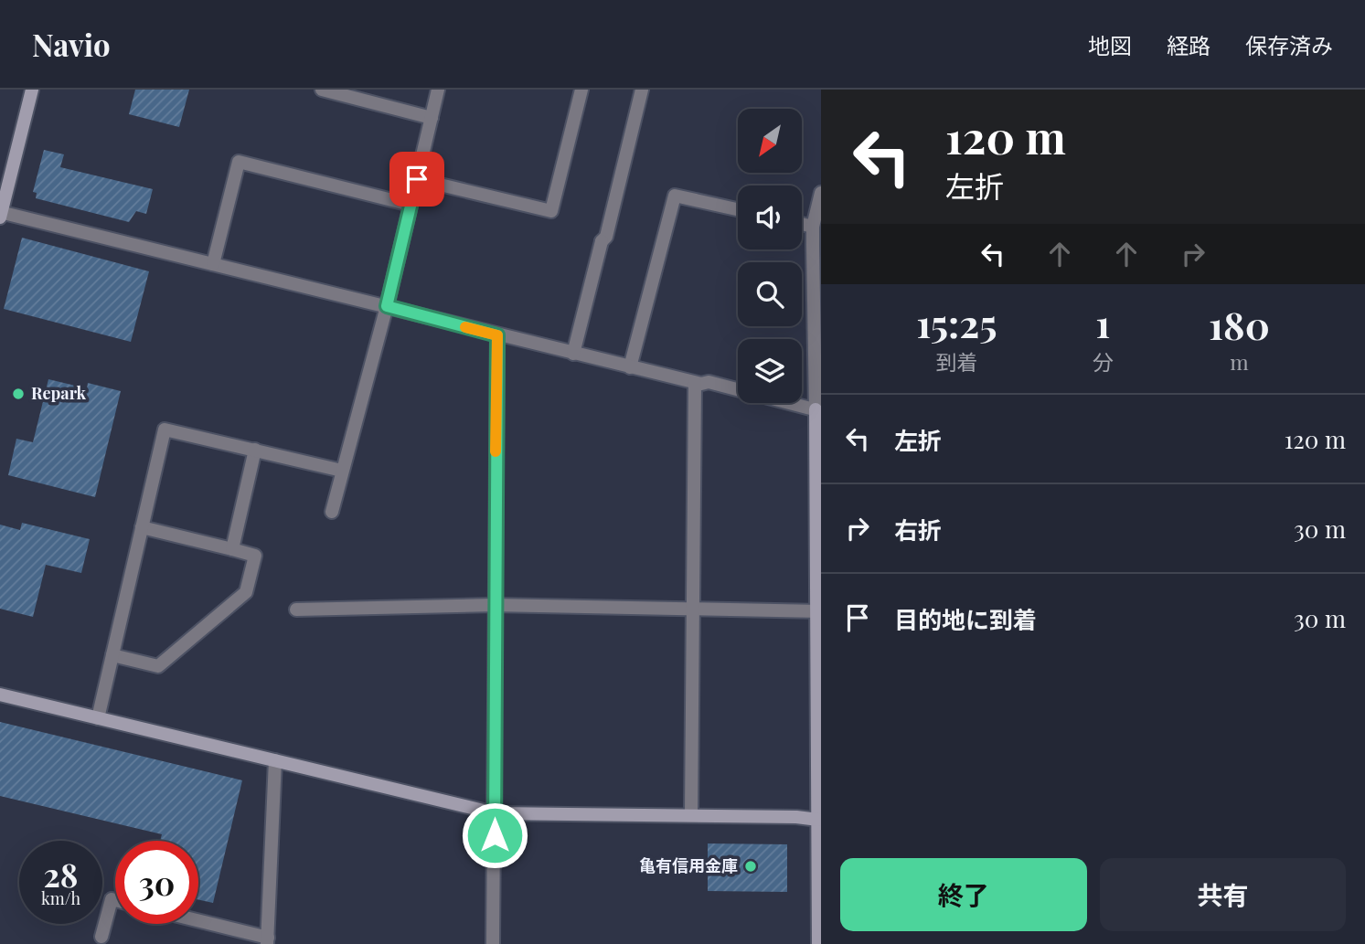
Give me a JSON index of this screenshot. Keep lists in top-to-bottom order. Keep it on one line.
{"places":["Repark","亀有信用金庫"],"north":"bottom left","page":{"header":"Navio","nav":["地図","経路","保存済み"],"turn":["120 m","左折"],"eta":["15:25","到着","1","分","180","m"],"list":[{"name":"左折","value":"120 m"},{"name":"右折","value":"30 m"},{"name":"目的地に到着","value":"30 m"}],"speed":"28 km/h","limit":"30","buttons":["終了","共有"]}}
